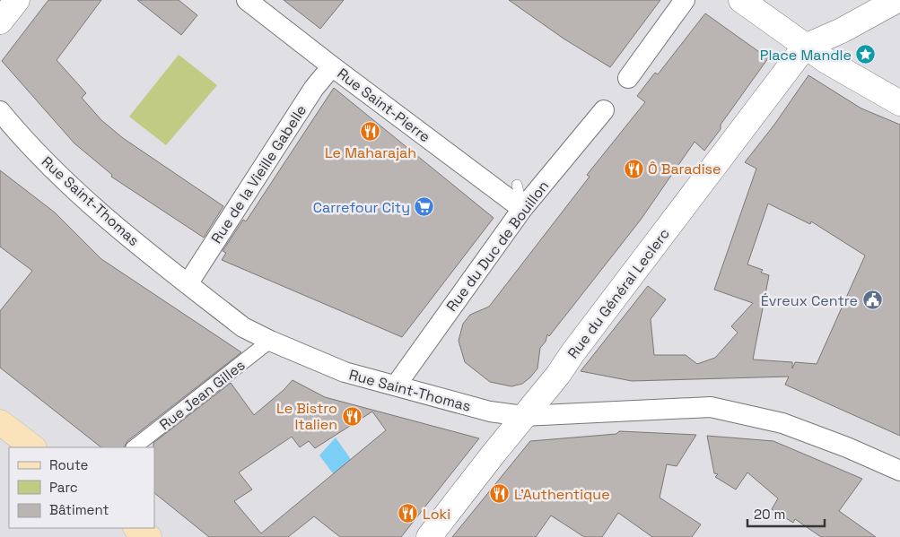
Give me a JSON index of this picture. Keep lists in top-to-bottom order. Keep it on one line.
{"streets":{"street":["Rue Saint-Pierre","Rue de la Vieille Gabelle","Rue Saint-Thomas","Rue du Duc de Bouillon","Rue du Général Leclerc","Rue Jean Gilles"]},"crossings":[["Rue Saint-Pierre","Rue de la Vieille Gabelle"],["Rue Saint-Pierre","Rue du Duc de Bouillon"],["Rue de la Vieille Gabelle","Rue Saint-Thomas"],["Rue Saint-Thomas","Rue du Duc de Bouillon"],["Rue Saint-Thomas","Rue du Général Leclerc"],["Rue Saint-Thomas","Rue Jean Gilles"]],"places":{"place":["Place Mandle"],"restaurant":["Le Maharajah","Ô Baradise","Le Bistro Italien","L'Authentique","Loki"],"supermarket":["Carrefour City"],"public building":["Évreux Centre"]},"legend":["Route","Parc","Bâtiment"],"scale_bar":"20 m"}
